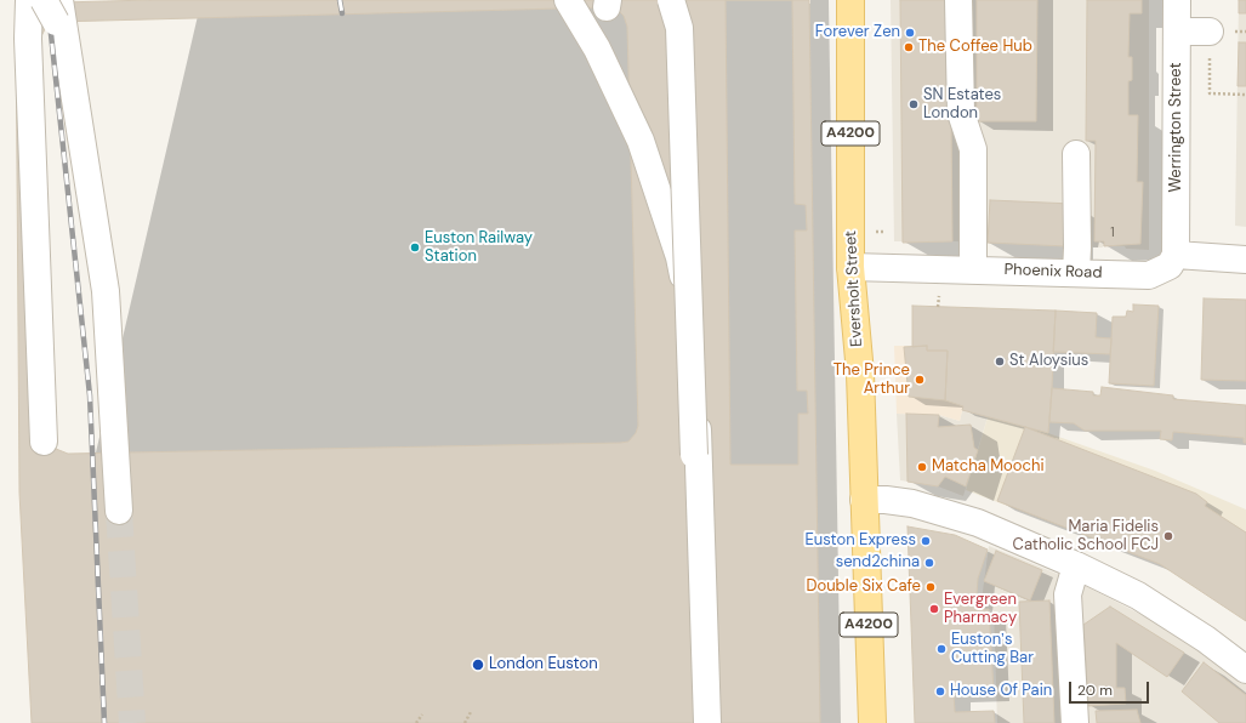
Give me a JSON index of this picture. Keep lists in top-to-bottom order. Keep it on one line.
{"streets":{"main road":["A4200","Eversholt Street"],"street":["Werrington Street","Phoenix Road"]},"crossings":[["Werrington Street","Phoenix Road"],["Phoenix Road","Eversholt Street"]],"places":["Forever Zen","The Coffee Hub","SN Estates London","Euston Railway Station","St Aloysius","The Prince Arthur","Matcha Moochi","Maria Fidelis Catholic School FCJ","Euston Express","send2china","Double Six Cafe","Evergreen Pharmacy","Eustonʼs Cutting Bar","London Euston","House Of Pain"],"house_numbers":["1"],"scale_bar":"20 m"}
